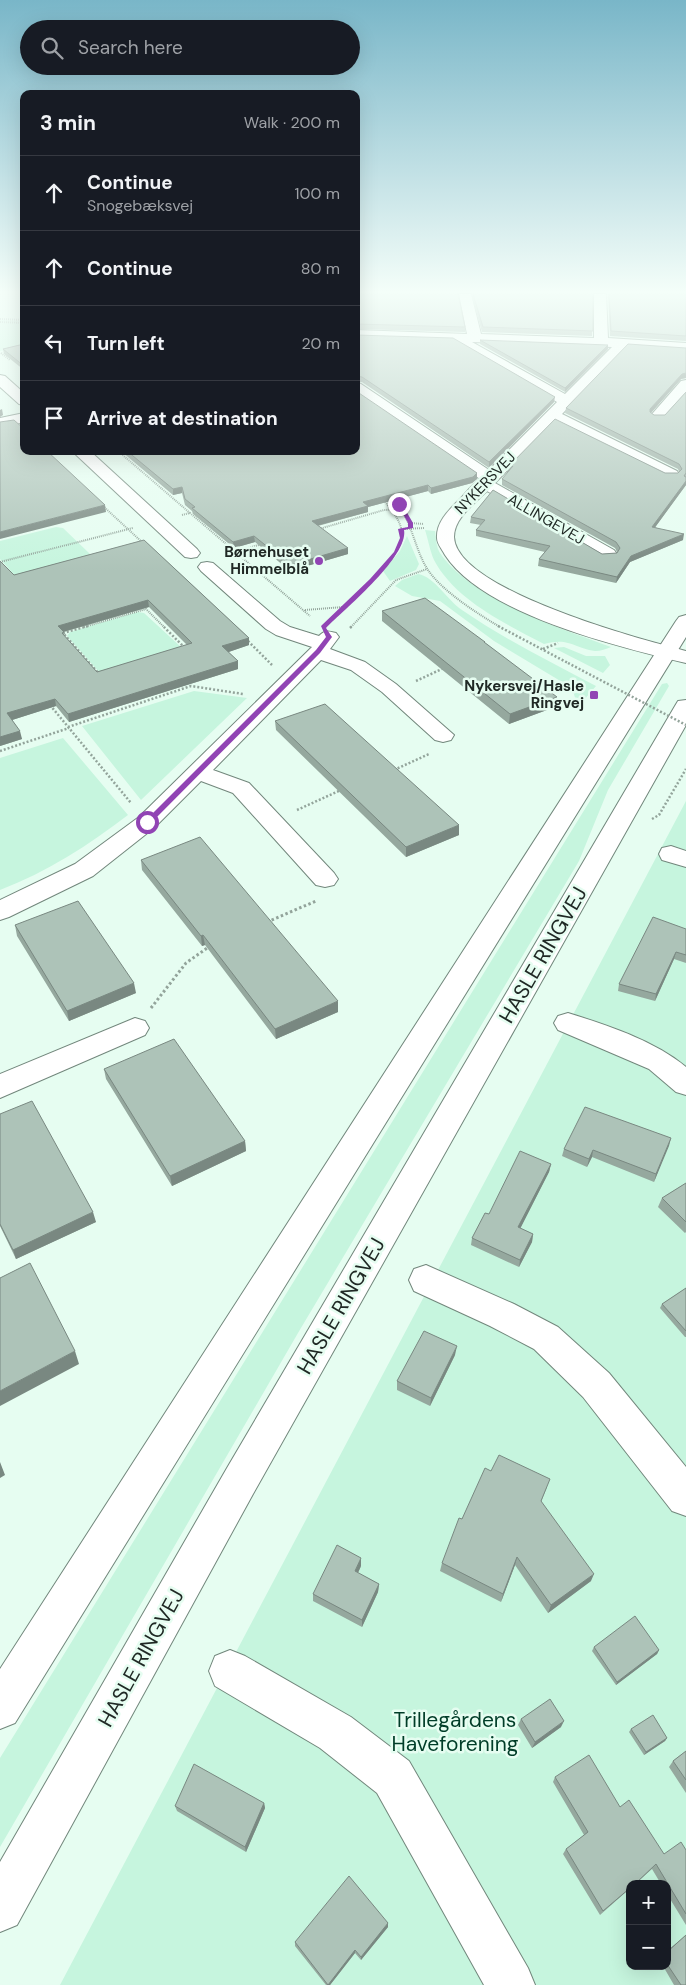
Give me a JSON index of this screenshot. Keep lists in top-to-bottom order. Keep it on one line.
{"streets":{"street":["NYKERSVEJ","ALLINGEVEJ","HASLE RINGVEJ"]},"crossings":[["NYKERSVEJ","ALLINGEVEJ"]],"parks":["Trillegårdens Haveforening"],"places":{"other":["Børnehuset Himmelblå"],"transit":["Nykersvej/Hasle Ringvej"]},"page":{"search":"Search here","heading":["3 min","Walk · 200 m"],"list":[["Continue","Snogebæksvej","100 m"],["Continue","80 m"],["Turn left","20 m"],"Arrive at destination"],"map_buttons":["+","−"]}}
